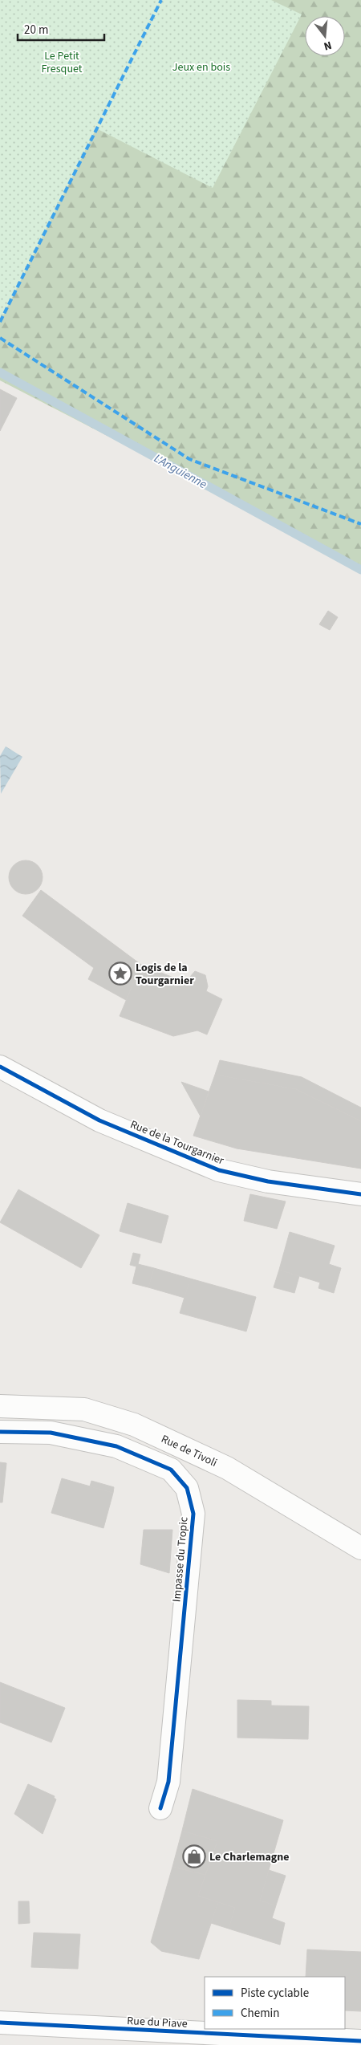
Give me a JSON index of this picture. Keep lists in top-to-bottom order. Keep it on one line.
{"streets":{"street":["Rue de la Tourgarnier","Rue de Tivoli","Impasse du Tropic","Rue du Piave"]},"water":["L'Anguienne"],"parks":["Le Petit Fresquet","Jeux en bois"],"places":{"place":["Logis de la Tourgarnier"],"shop":["Le Charlemagne"]},"legend":["Piste cyclable","Chemin"],"scale_bar":"20 m","north":"bottom"}
